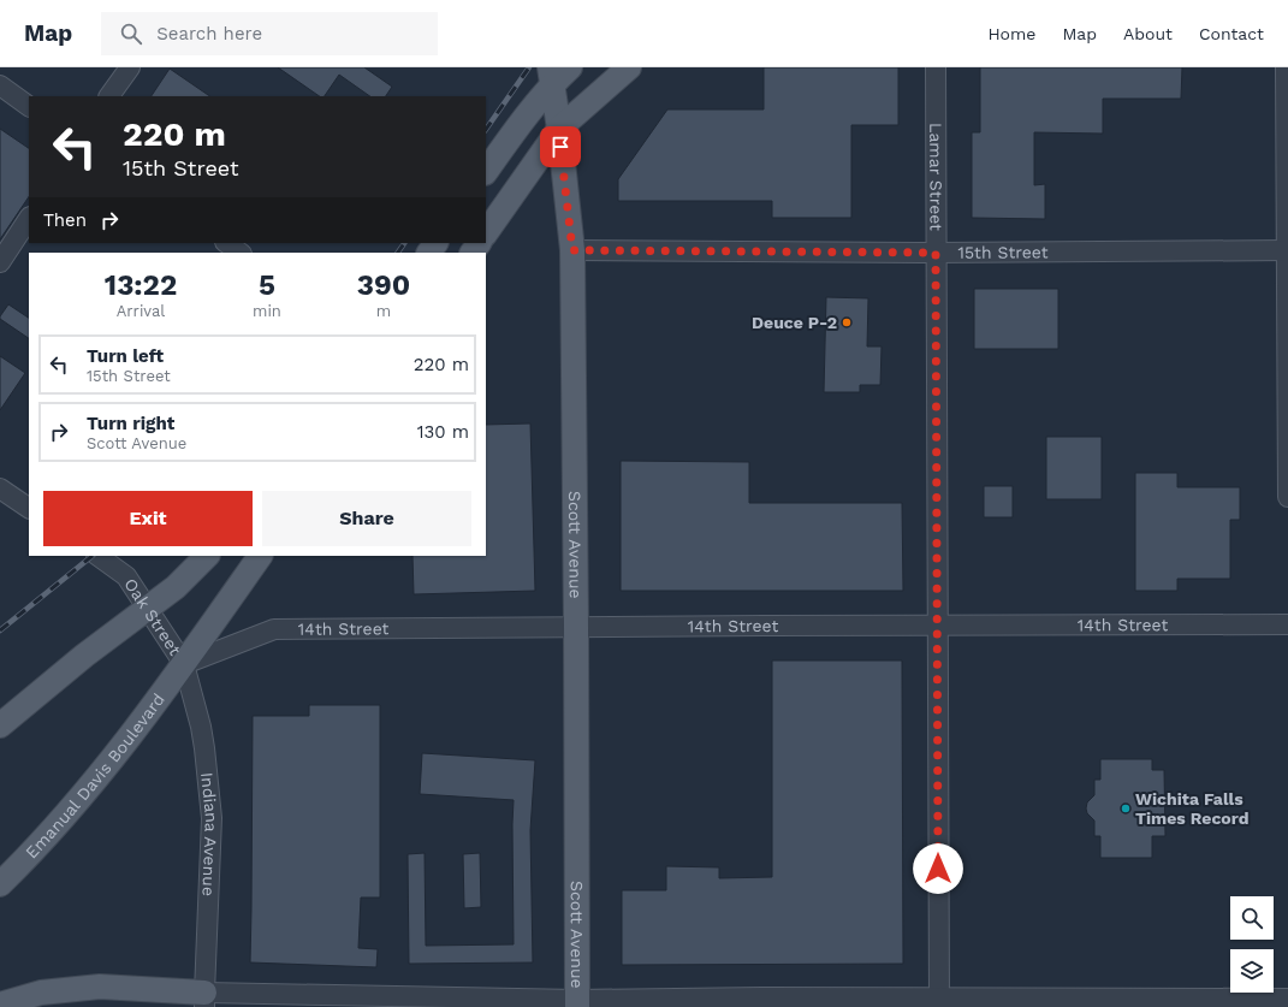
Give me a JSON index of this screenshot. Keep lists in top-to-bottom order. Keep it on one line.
{"streets":{"main road":["Scott Avenue","Emanual Davis Boulevard"],"street":["Lamar Street","15th Street","Oak Street","14th Street","Indiana Avenue"]},"crossings":[["Lamar Street","15th Street"],["Lamar Street","14th Street"],["15th Street","Scott Avenue"],["Scott Avenue","14th Street"],["Oak Street","14th Street"],["Oak Street","Emanual Davis Boulevard"],["Oak Street","Indiana Avenue"],["14th Street","Emanual Davis Boulevard"],["14th Street","Indiana Avenue"],["Emanual Davis Boulevard","Indiana Avenue"]],"places":["Deuce P-2","Wichita Falls Times Record"],"page":{"header":"Map","search":"Search here","nav":["Home","Map","About","Contact"],"turn":["220 m","15th Street"],"then":"Then","eta":["13:22","Arrival","5","min","390","m"],"list":[{"name":"Turn left","note":"15th Street","value":"220 m"},{"name":"Turn right","note":"Scott Avenue","value":"130 m"}],"buttons":["Exit","Share"]}}
